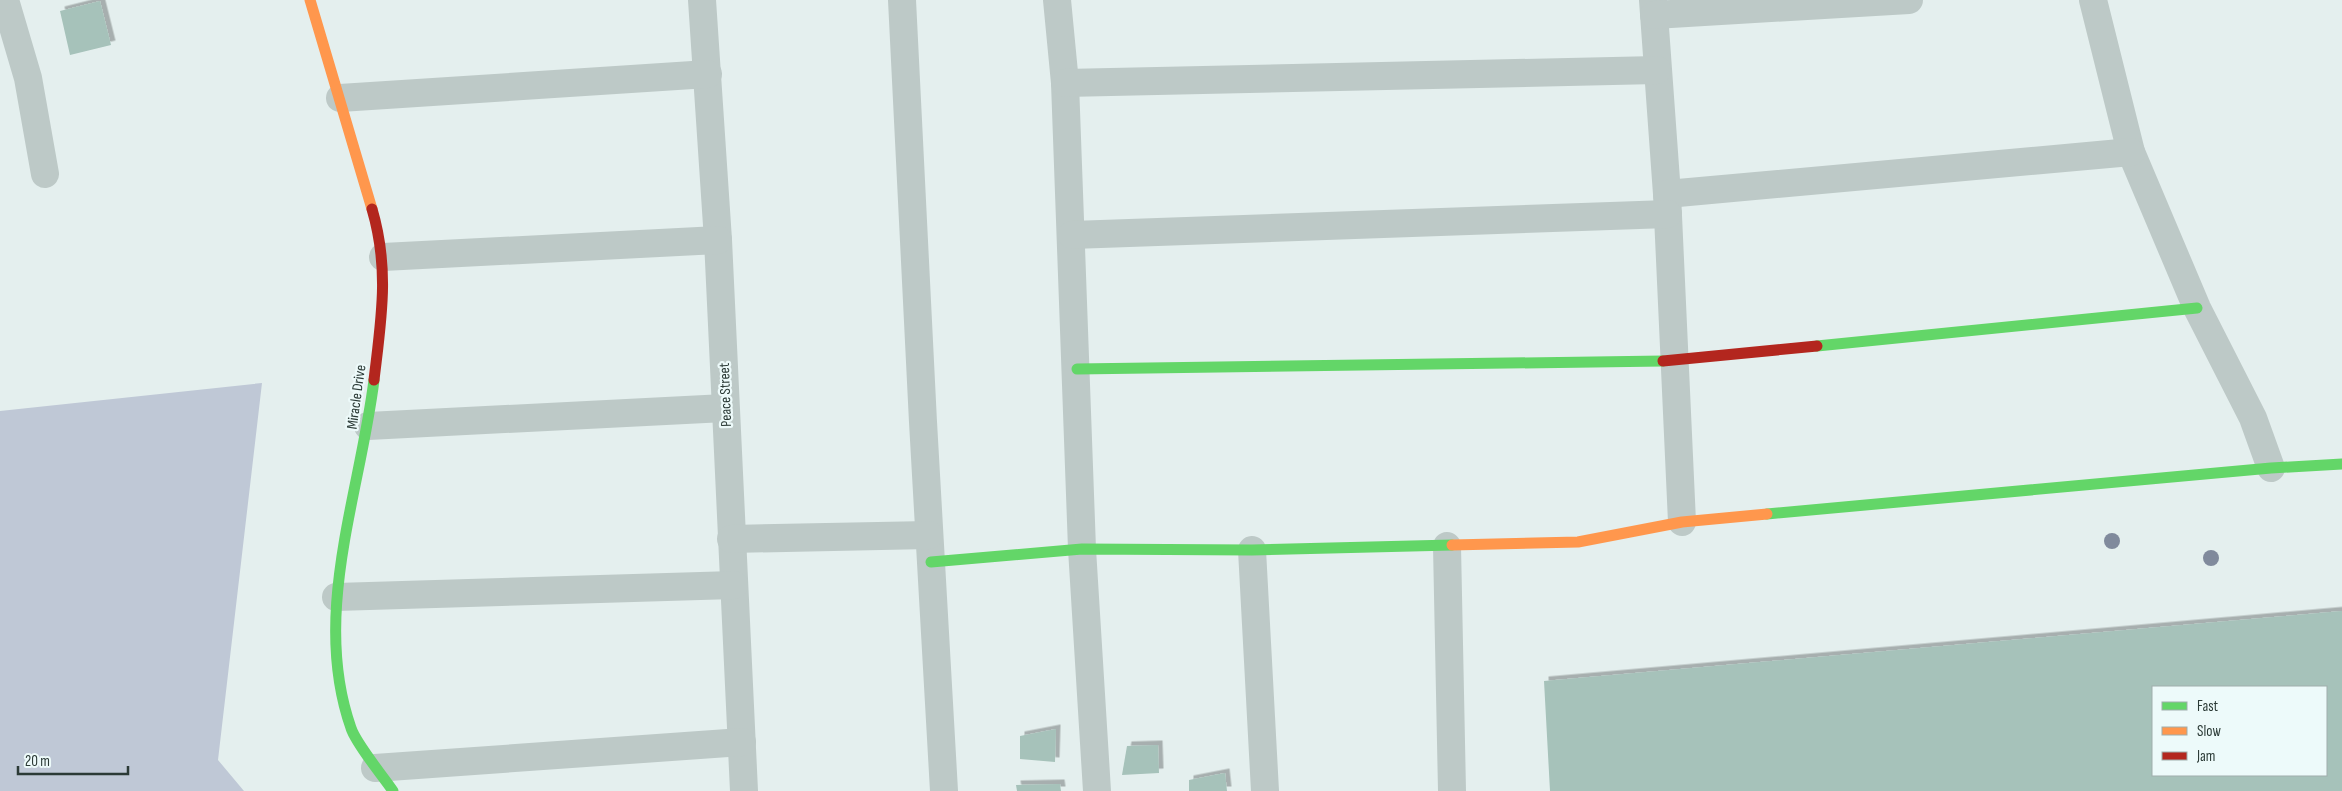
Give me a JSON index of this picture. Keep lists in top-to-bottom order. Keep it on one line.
{"streets":{"street":["Peace Street","Miracle Drive"]},"legend":["Fast","Slow","Jam"],"scale_bar":"20 m"}
